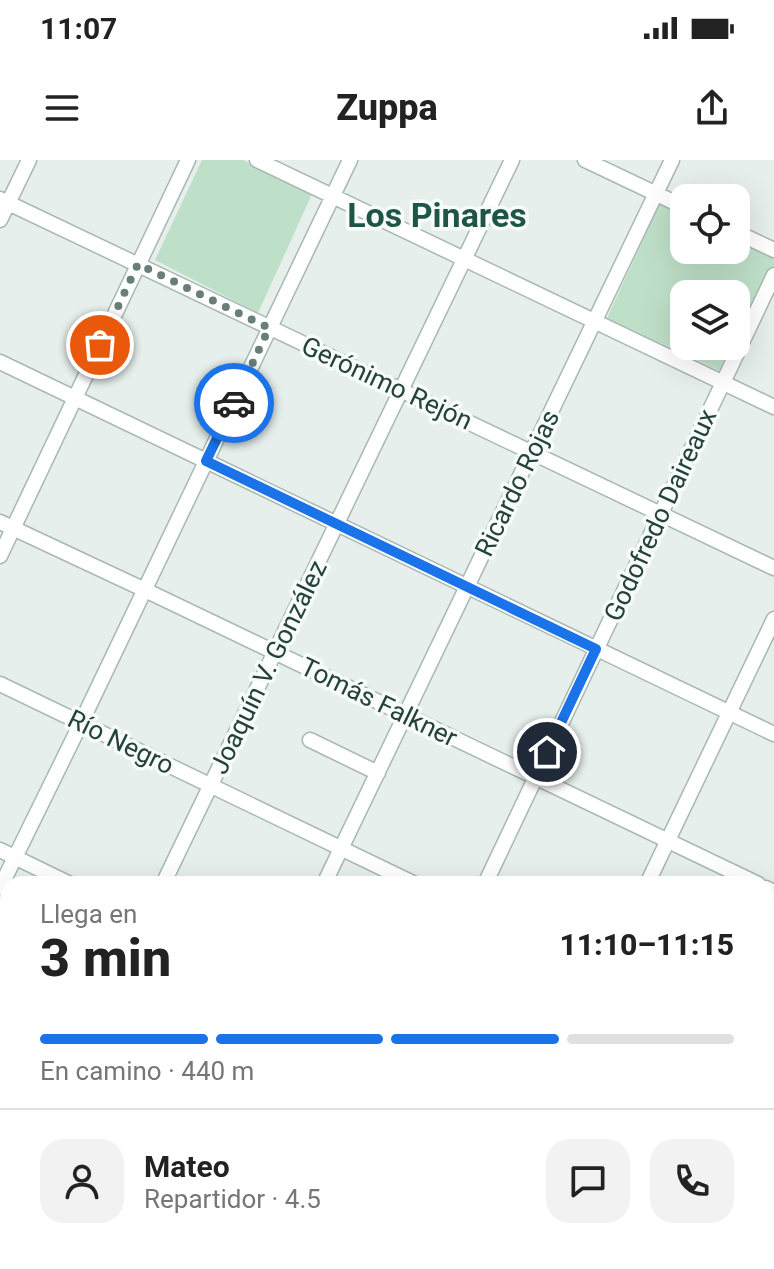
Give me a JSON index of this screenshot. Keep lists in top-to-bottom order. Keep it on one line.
{"streets":{"street":["Gerónimo Rejón","Ricardo Rojas","Godofredo Daireaux","Joaquín V. González","Tomás Falkner","Río Negro"]},"crossings":[["Gerónimo Rejón","Ricardo Rojas"],["Gerónimo Rejón","Godofredo Daireaux"],["Gerónimo Rejón","Joaquín V. González"],["Ricardo Rojas","Tomás Falkner"],["Ricardo Rojas","Río Negro"],["Godofredo Daireaux","Tomás Falkner"],["Joaquín V. González","Tomás Falkner"],["Joaquín V. González","Río Negro"]],"districts":["Los Pinares"],"page":{"status":"11:07","header":"Zuppa","heading":["3 min","Llega en","11:10–11:15"],"panel":["Mateo","Repartidor · 4.5"],"bar":"En camino · 440 m"}}
